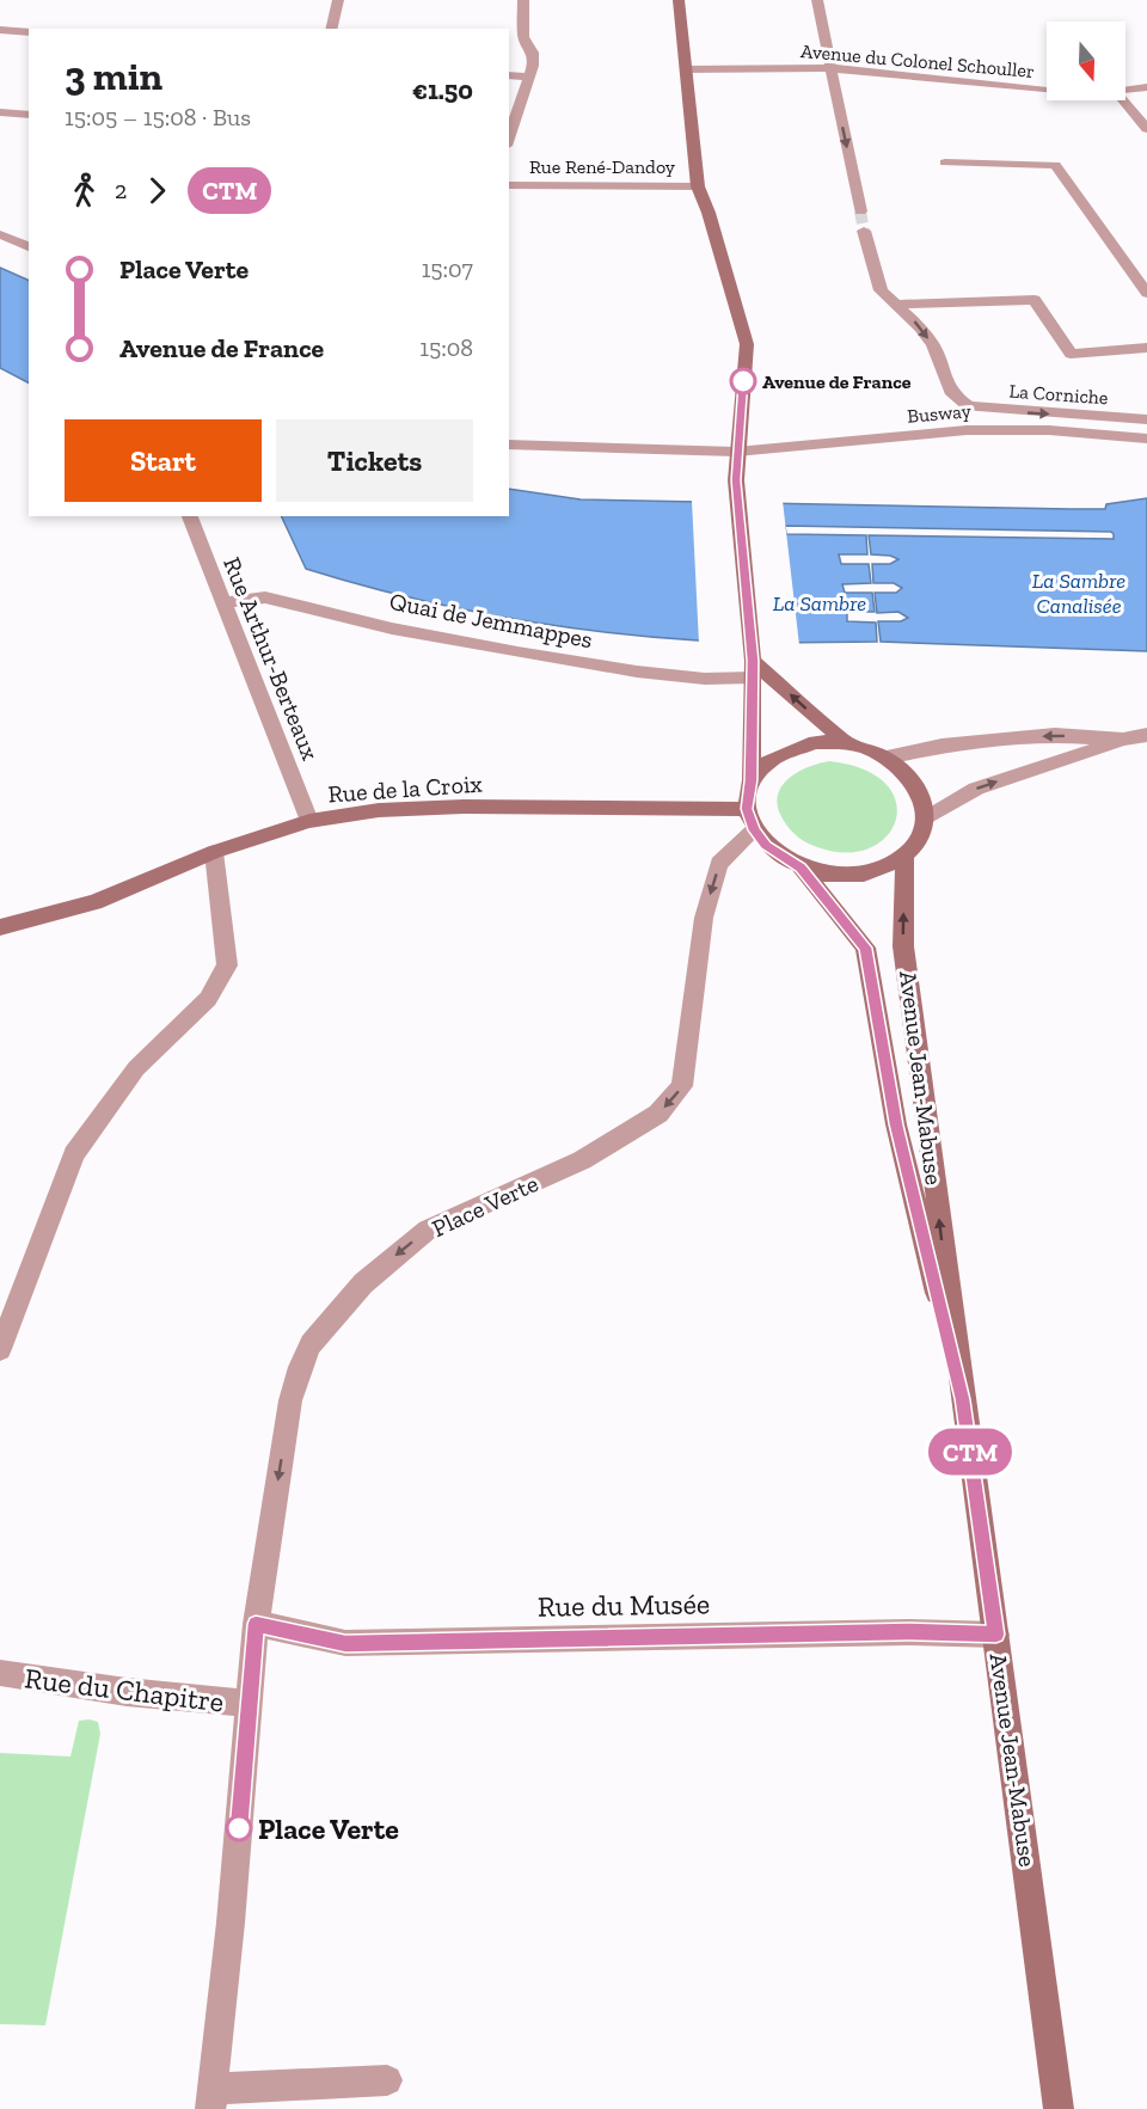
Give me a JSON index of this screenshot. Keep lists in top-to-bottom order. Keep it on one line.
{"streets":{"main road":["Rue de la Croix","Avenue Jean-Mabuse"],"street":["Avenue du Colonel Schouller","Rue René-Dandoy","La Corniche","Busway","Quai de Jemmappes","Rue Arthur-Berteaux","Place Verte","Rue du Musée","Rue du Chapitre"]},"crossings":[["Quai de Jemmappes","Rue Arthur-Berteaux"],["Rue Arthur-Berteaux","Rue de la Croix"],["Rue de la Croix","Avenue Jean-Mabuse"],["Rue de la Croix","Place Verte"],["Avenue Jean-Mabuse","Place Verte"],["Avenue Jean-Mabuse","Rue du Musée"],["Place Verte","Rue du Musée"],["Place Verte","Rue du Chapitre"]],"one_way":["La Corniche","Place Verte"],"water":["La Sambre Canalisée","La Sambre"],"places":["Avenue de France","Place Verte"],"lines":["bus line CTM"],"north":"bottom","page":{"on_map":"CTM","heading":["3 min","15:05 – 15:08 · Bus","€1.50"],"legs":["2","CTM"],"list":[{"name":"Place Verte","value":"15:07"},{"name":"Avenue de France","value":"15:08"}],"buttons":["Start","Tickets"]}}
